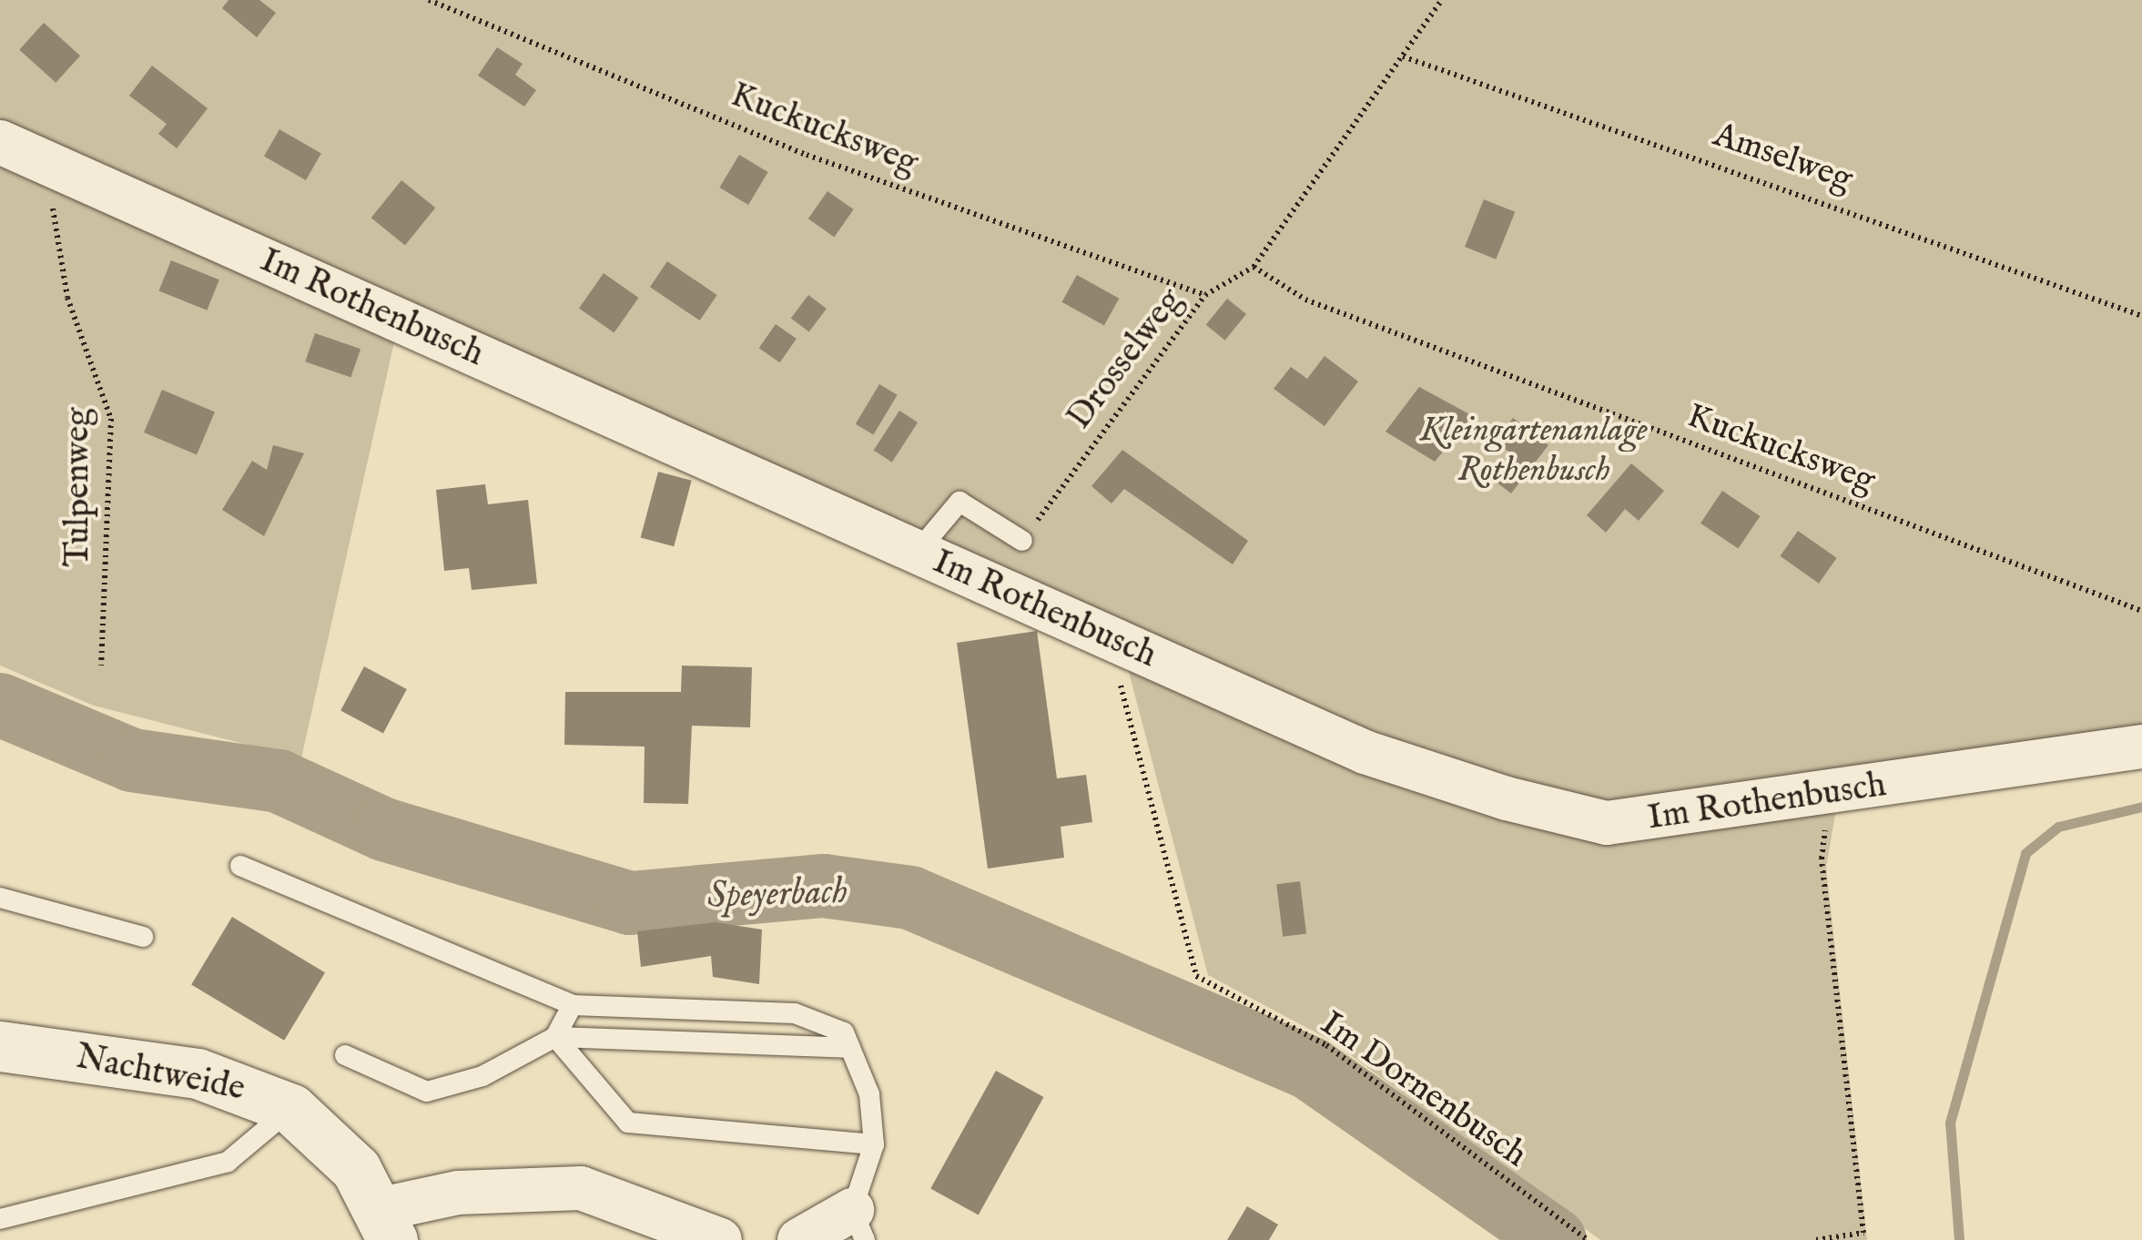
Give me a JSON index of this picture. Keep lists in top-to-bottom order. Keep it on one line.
{"streets":{"street":["Im Rothenbusch","Nachtweide"],"path":["Kuckucksweg","Amselweg","Drosselweg","Tulpenweg","Im Dornenbusch"]},"crossings":[["Kuckucksweg","Drosselweg"],["Amselweg","Drosselweg"],["Im Rothenbusch","Tulpenweg"],["Im Rothenbusch","Im Dornenbusch"]],"water":["Speyerbach"],"parks":["Kleingartenanlage Rothenbusch"]}
